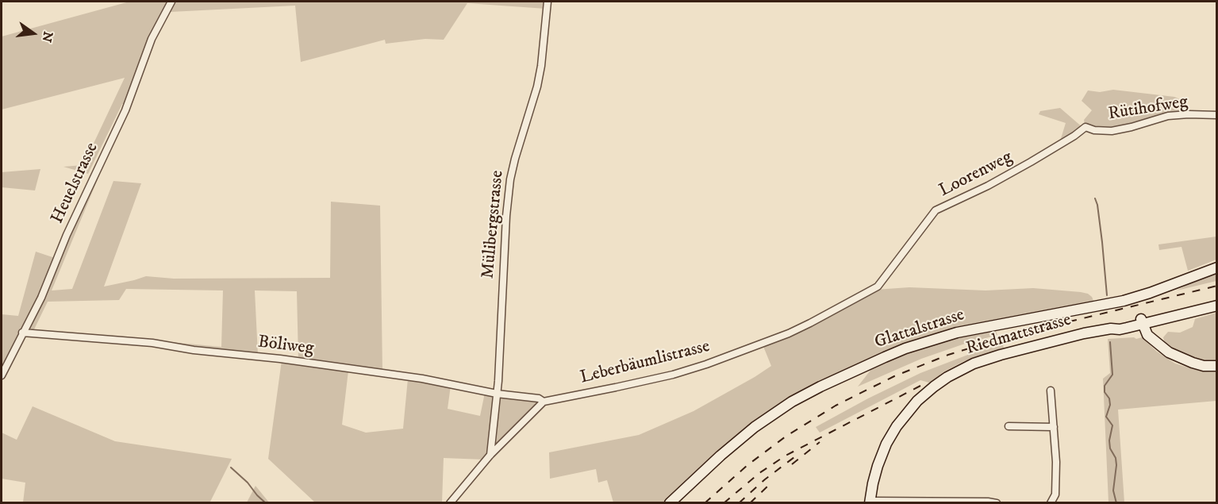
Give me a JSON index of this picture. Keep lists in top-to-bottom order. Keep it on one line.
{"streets":{"street":["Rütihofweg","Loorenweg","Heuelstrasse","Mülibergstrasse","Glattalstrasse","Riedmattstrasse","Böliweg","Leberbäumlistrasse"]},"crossings":[["Rütihofweg","Loorenweg"],["Loorenweg","Leberbäumlistrasse"],["Heuelstrasse","Böliweg"],["Mülibergstrasse","Böliweg"],["Böliweg","Leberbäumlistrasse"]],"north":"right"}
